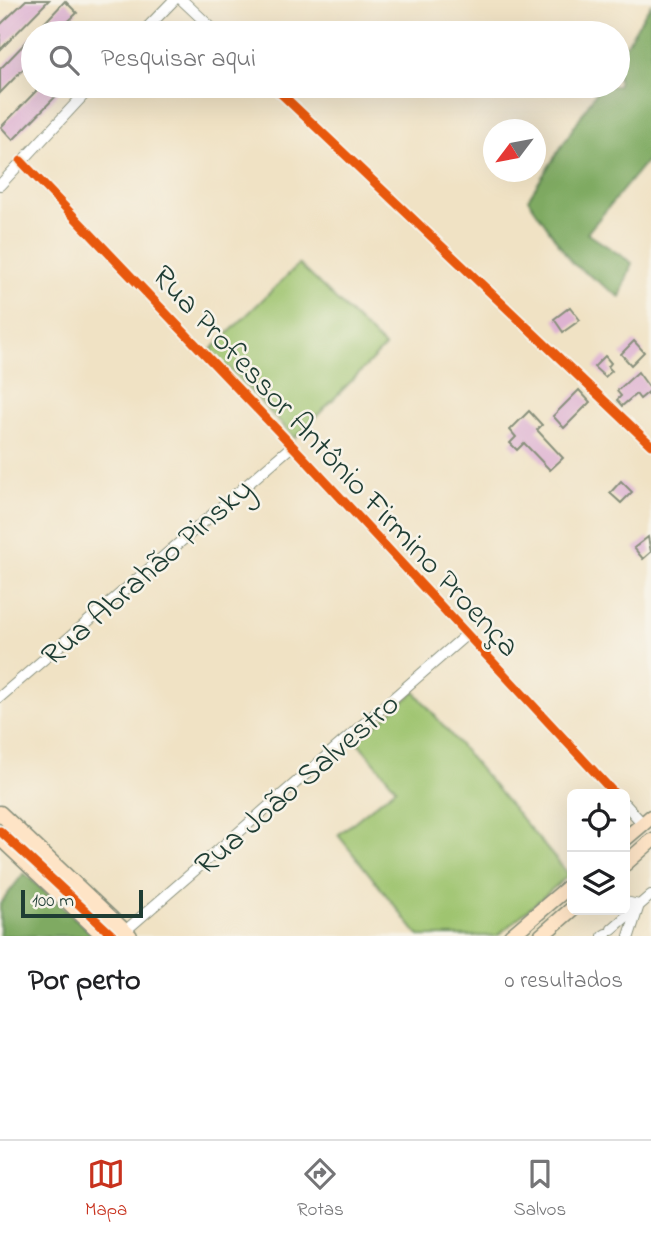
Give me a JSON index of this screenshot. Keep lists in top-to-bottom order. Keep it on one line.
{"streets":{"street":["Rua Professor Antônio Firmino Proença","Rua Abrahão Pinsky","Rua João Salvestro"]},"crossings":[["Rua Professor Antônio Firmino Proença","Rua Abrahão Pinsky"],["Rua Professor Antônio Firmino Proença","Rua João Salvestro"]],"scale_bar":"100 m","north":"bottom left","page":{"search":"Pesquisar aqui","scale":"100 m","heading":["Por perto","0 resultados"],"nav":["Mapa","Rotas","Salvos"]}}
